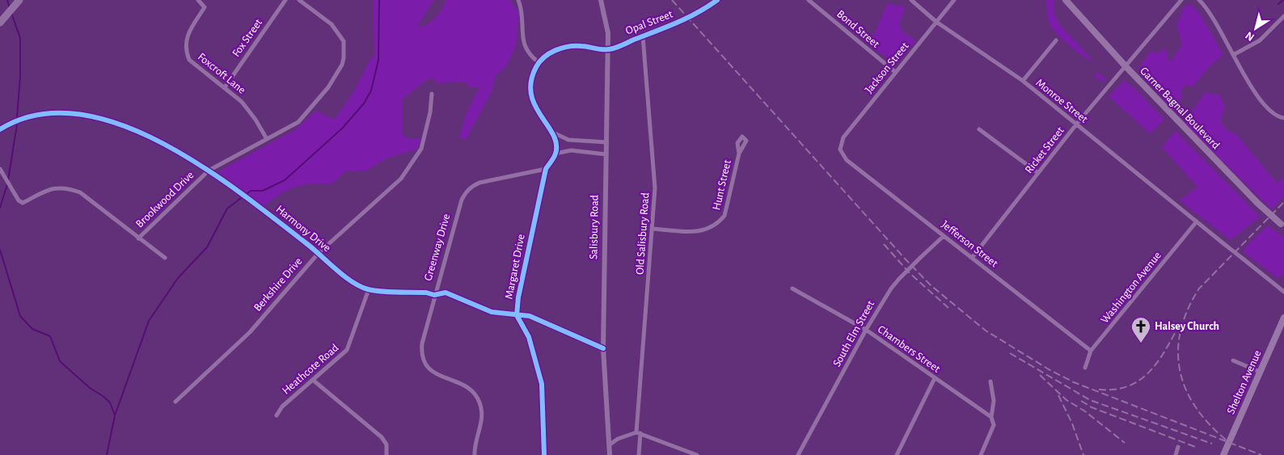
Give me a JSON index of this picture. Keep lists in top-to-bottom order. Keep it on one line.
{"streets":{"highway":["Garner Bagnal Boulevard"],"main road":["Shelton Avenue"],"street":["Opal Street","Bond Street","Fox Street","Jackson Street","Foxcroft Lane","Monroe Street","Ricket Street","Hunt Street","Brookwood Drive","Salisbury Road","Harmony Drive","Old Salisbury Road","Jefferson Street","Greenway Drive","Margaret Drive","Berkshire Drive","Washington Avenue","South Elm Street","Chambers Street","Heathcote Road"]},"crossings":[["Opal Street","Salisbury Road"],["Opal Street","Old Salisbury Road"],["Bond Street","Jackson Street"],["Fox Street","Foxcroft Lane"],["Jackson Street","Monroe Street"],["Jackson Street","Jefferson Street"],["Foxcroft Lane","Brookwood Drive"],["Monroe Street","Ricket Street"],["Monroe Street","Washington Avenue"],["Garner Bagnal Boulevard","Ricket Street"],["Ricket Street","Jefferson Street"],["Hunt Street","Old Salisbury Road"],["Brookwood Drive","Harmony Drive"],["Salisbury Road","Harmony Drive"],["Harmony Drive","Greenway Drive"],["Harmony Drive","Margaret Drive"],["Harmony Drive","Berkshire Drive"],["Harmony Drive","Heathcote Road"],["Jefferson Street","Washington Avenue"],["Jefferson Street","South Elm Street"],["Greenway Drive","Margaret Drive"],["South Elm Street","Chambers Street"]],"places":{"church":["Halsey Church"]},"north":"bottom left"}
